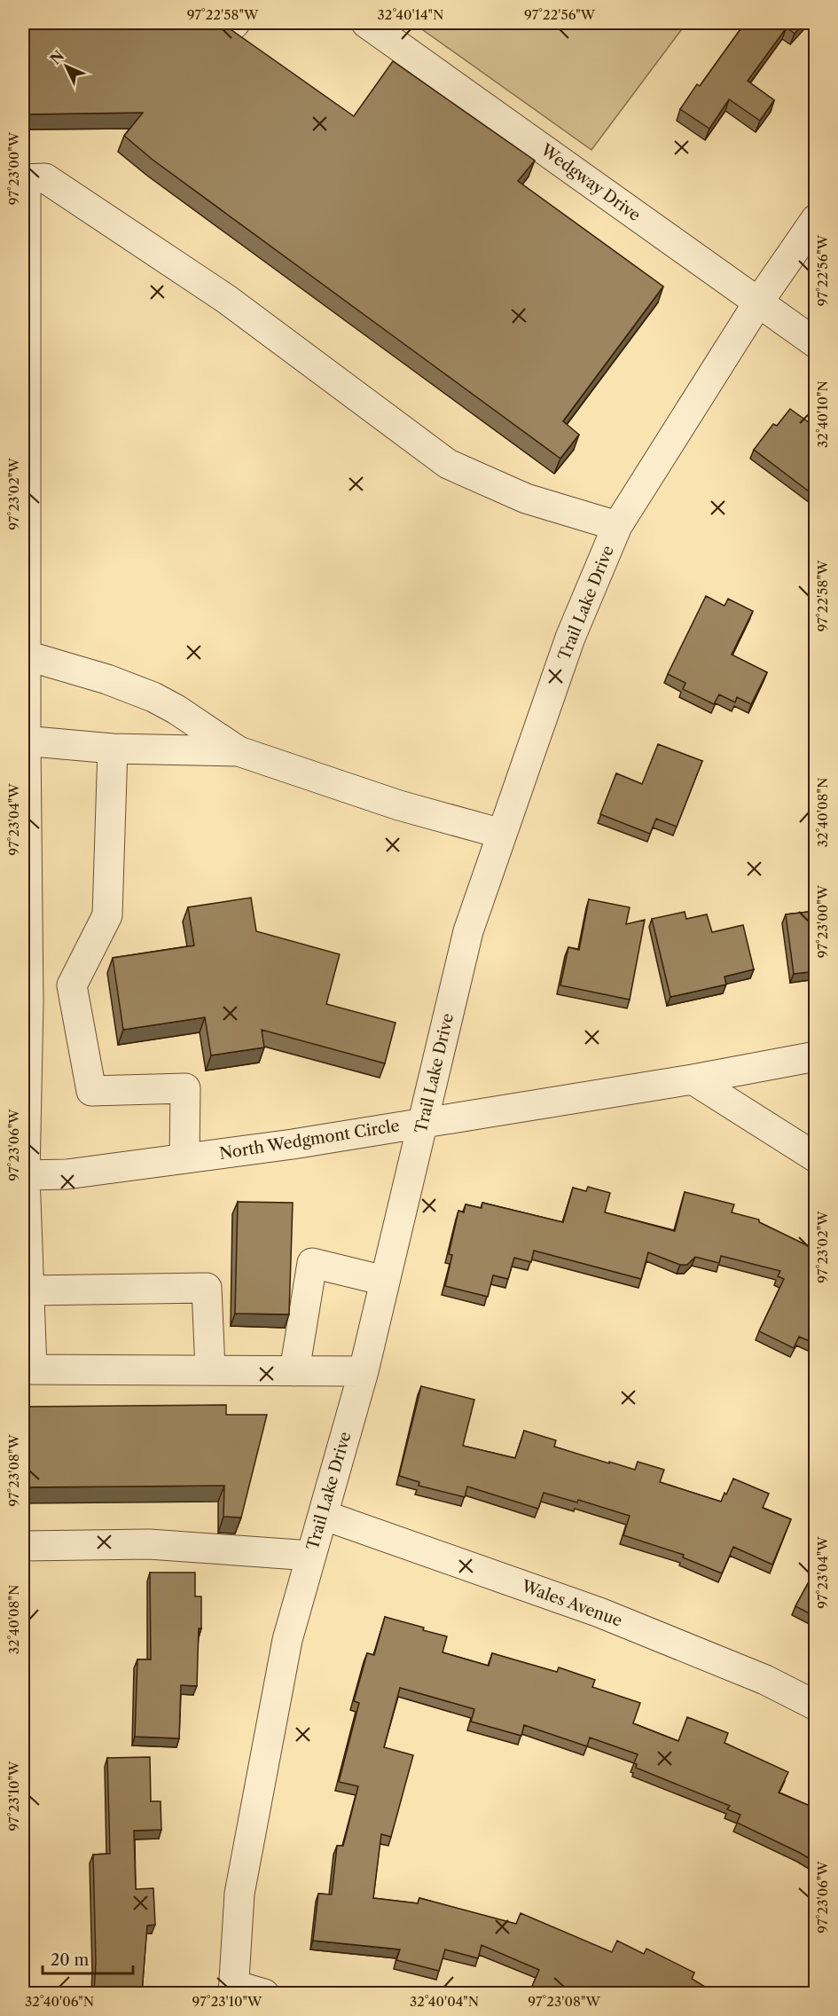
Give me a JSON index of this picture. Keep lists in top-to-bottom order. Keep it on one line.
{"streets":{"street":["Wedgway Drive","Trail Lake Drive","North Wedgmont Circle","Wales Avenue"]},"crossings":[["Wedgway Drive","Trail Lake Drive"],["Trail Lake Drive","North Wedgmont Circle"],["Trail Lake Drive","Wales Avenue"]],"scale_bar":"20 m","north":"top left","coordinates":["97°22'58\"W","32°40'14\"N","97°22'56\"W","97°23'00\"W","32°40'10\"N","97°23'02\"W","32°40'08\"N","97°23'04\"W","97°23'06\"W","97°23'08\"W","97°23'10\"W","32°40'06\"N","32°40'04\"N"]}
